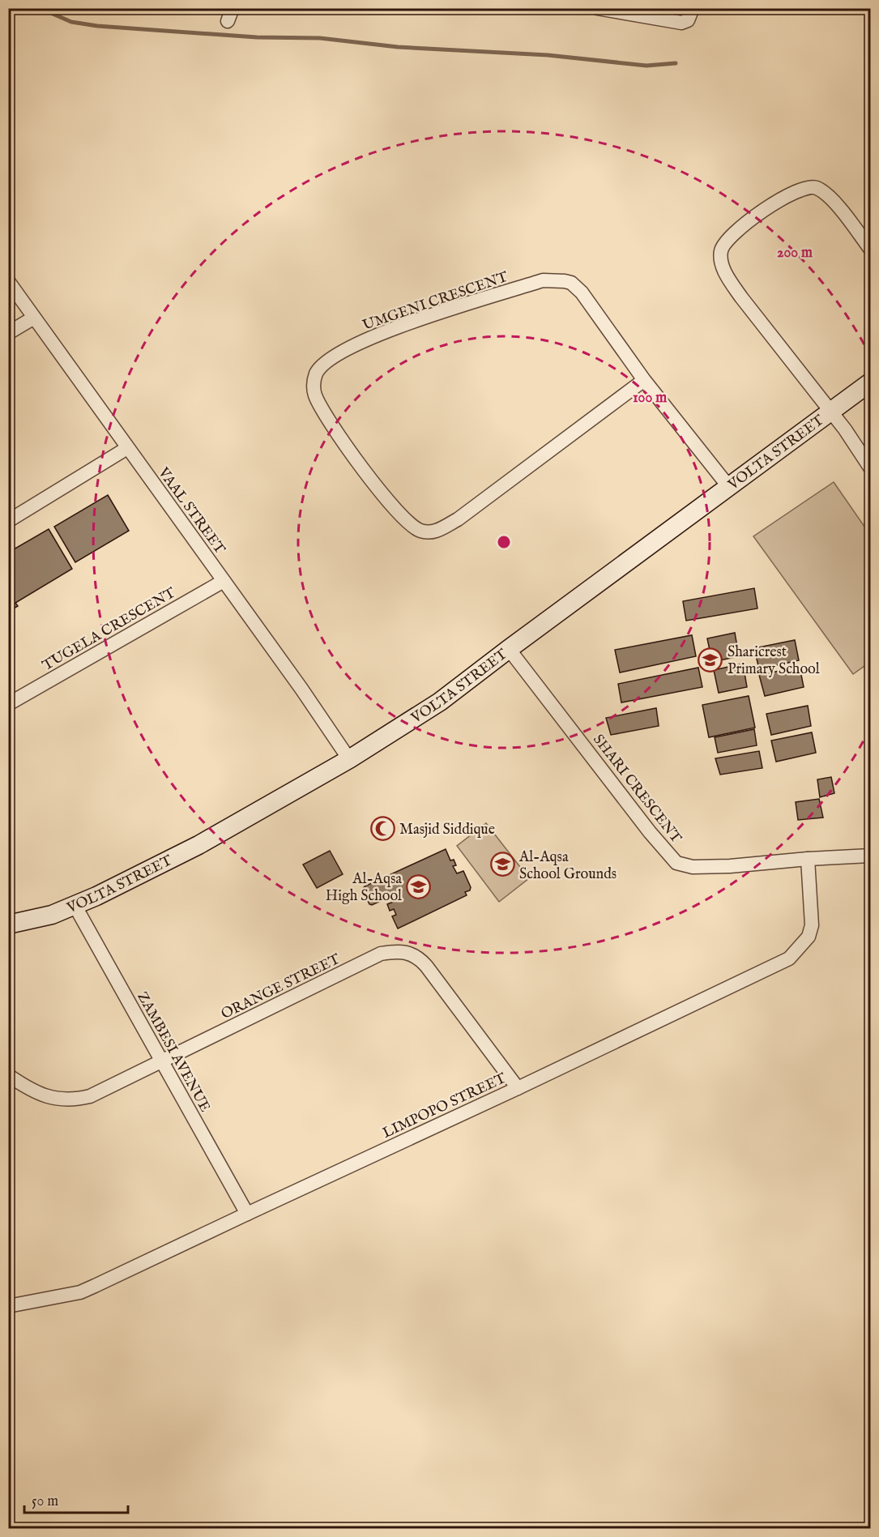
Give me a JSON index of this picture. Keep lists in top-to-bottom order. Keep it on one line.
{"streets":{"street":["UMGENI CRESCENT","VOLTA STREET","VAAL STREET","TUGELA CRESCENT","SHARI CRESCENT","ORANGE STREET","ZAMBESI AVENUE","LIMPOPO STREET"]},"crossings":[["UMGENI CRESCENT","VOLTA STREET"],["VOLTA STREET","VAAL STREET"],["VOLTA STREET","SHARI CRESCENT"],["VOLTA STREET","ZAMBESI AVENUE"],["VAAL STREET","TUGELA CRESCENT"],["SHARI CRESCENT","LIMPOPO STREET"],["ORANGE STREET","ZAMBESI AVENUE"],["ORANGE STREET","LIMPOPO STREET"],["ZAMBESI AVENUE","LIMPOPO STREET"]],"places":{"school or university":["Sharicrest Primary School","Al-Aqsa School Grounds","Al-Aqsa High School"],"mosque":["Masjid Siddique"]},"scale_bar":"50 m","rings":["200 m","100 m"]}
